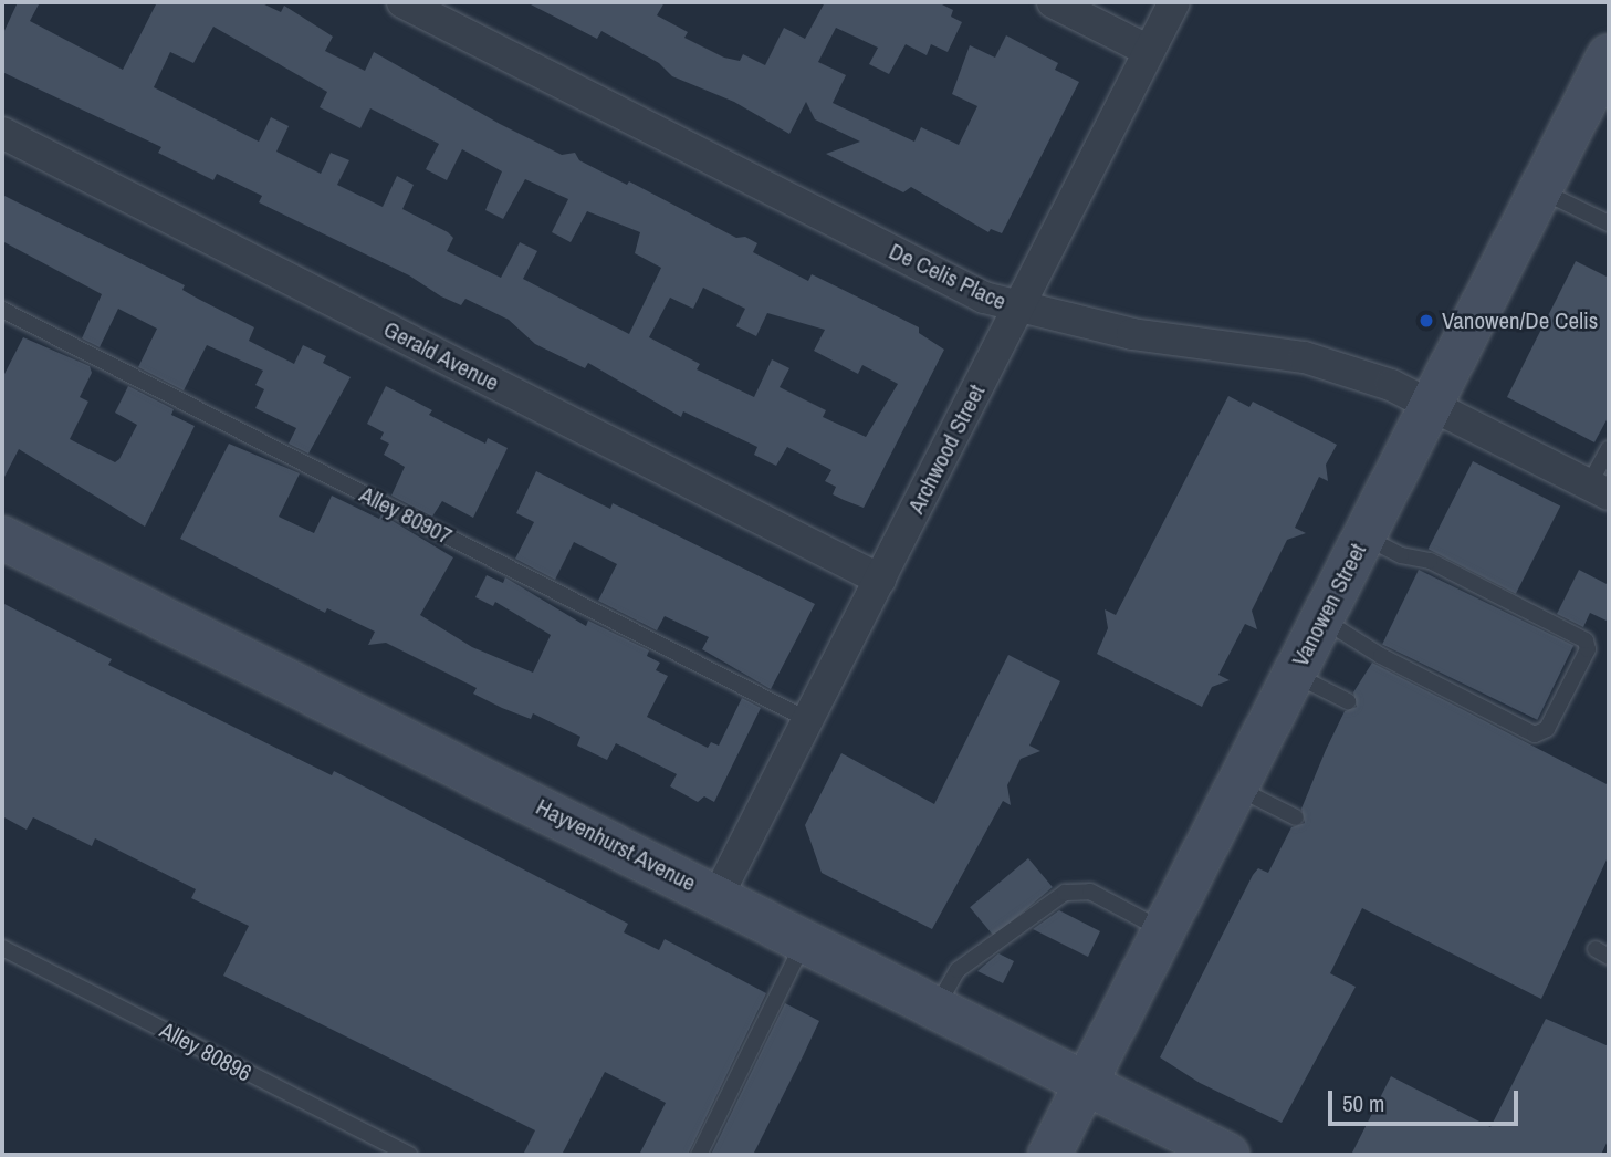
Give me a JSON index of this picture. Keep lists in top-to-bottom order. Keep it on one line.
{"streets":{"main road":["Vanowen Street","Hayvenhurst Avenue"],"street":["De Celis Place","Gerald Avenue","Archwood Street"],"lane":["Alley 80907","Alley 80896"]},"crossings":[["De Celis Place","Archwood Street"],["De Celis Place","Vanowen Street"],["Gerald Avenue","Archwood Street"],["Archwood Street","Alley 80907"],["Archwood Street","Hayvenhurst Avenue"],["Vanowen Street","Hayvenhurst Avenue"]],"places":["Vanowen/De Celis"],"scale_bar":"50 m"}
